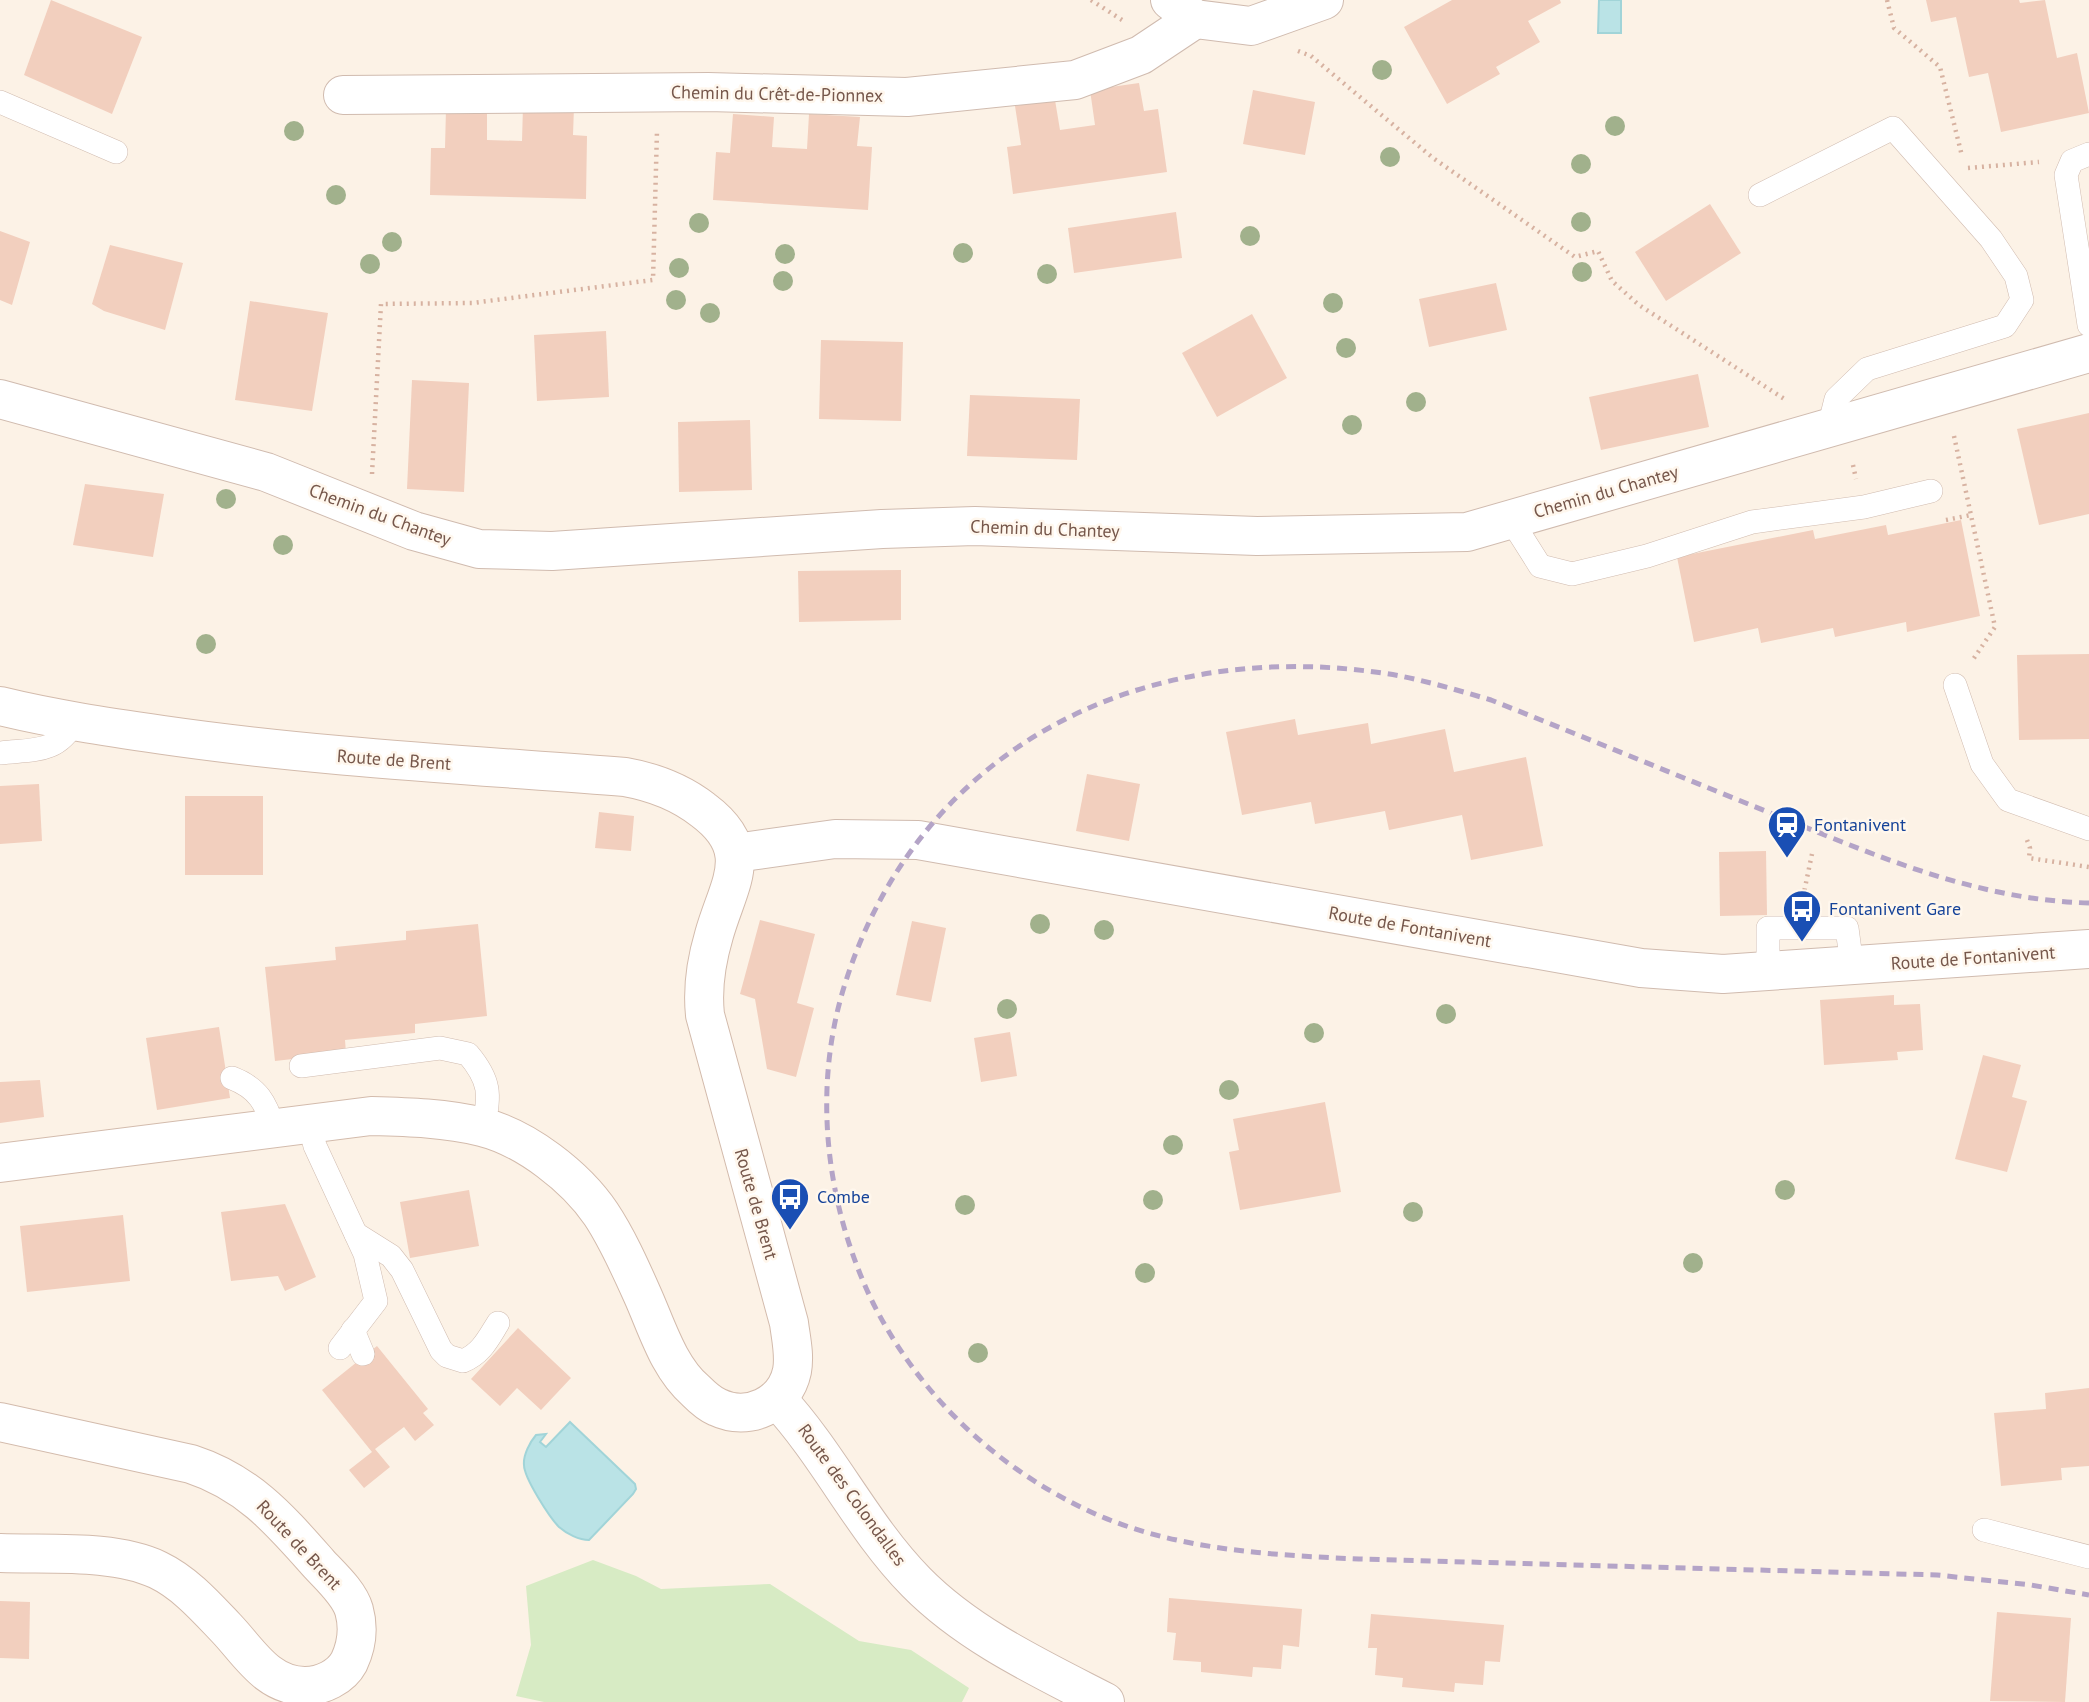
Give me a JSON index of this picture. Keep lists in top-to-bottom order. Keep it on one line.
{"streets":{"street":["Chemin du Crêt-de-Pionnex","Chemin du Chantey","Route de Brent","Route de Fontanivent","Route des Colondalles"]},"crossings":[["Route de Brent","Route de Fontanivent"],["Route de Brent","Route des Colondalles"]],"places":{"station":["Fontanivent"],"bus stop":["Fontanivent Gare","Combe"]}}
